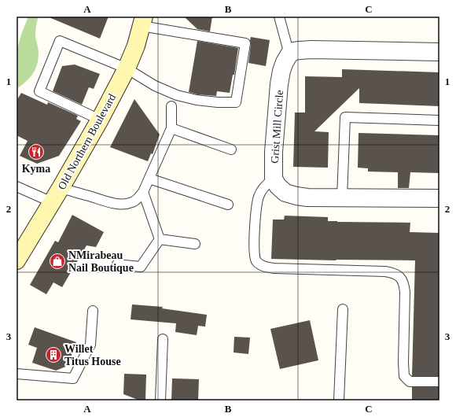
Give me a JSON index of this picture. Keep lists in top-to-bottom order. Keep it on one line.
{"streets":{"main road":["Old Northern Boulevard"],"street":["Grist Mill Circle"]},"places":{"restaurant":["Kyma"],"shop":["NMirabeau Nail Boutique"],"building":["Willet Titus House"]},"grid":{"columns":["A","B","C"],"rows":["1","2","3"]}}
